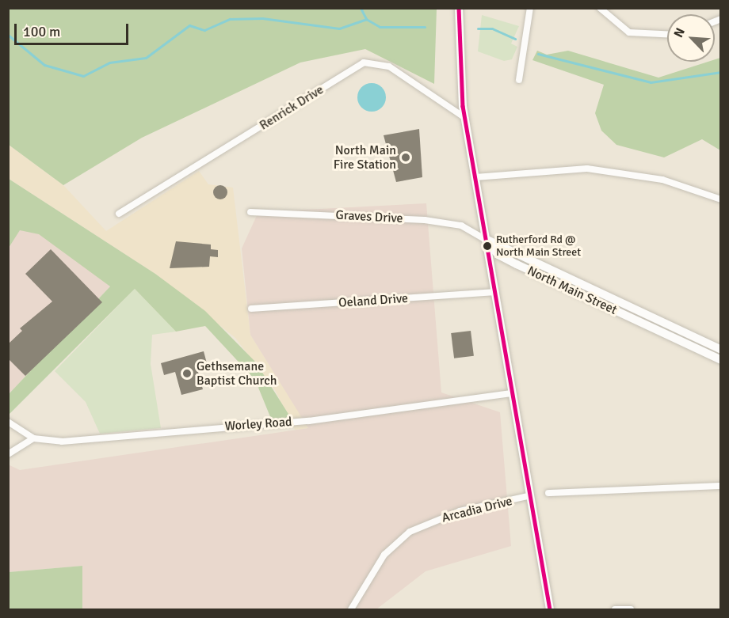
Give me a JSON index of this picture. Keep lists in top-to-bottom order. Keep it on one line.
{"streets":{"street":["Renrick Drive","Graves Drive","North Main Street","Oeland Drive","Worley Road","Arcadia Drive"]},"crossings":[["Graves Drive","North Main Street"]],"places":["North Main Fire Station","Rutherford Rd @ North Main Street","Gethsemane Baptist Church"],"scale_bar":"100 m","north":"top left"}
